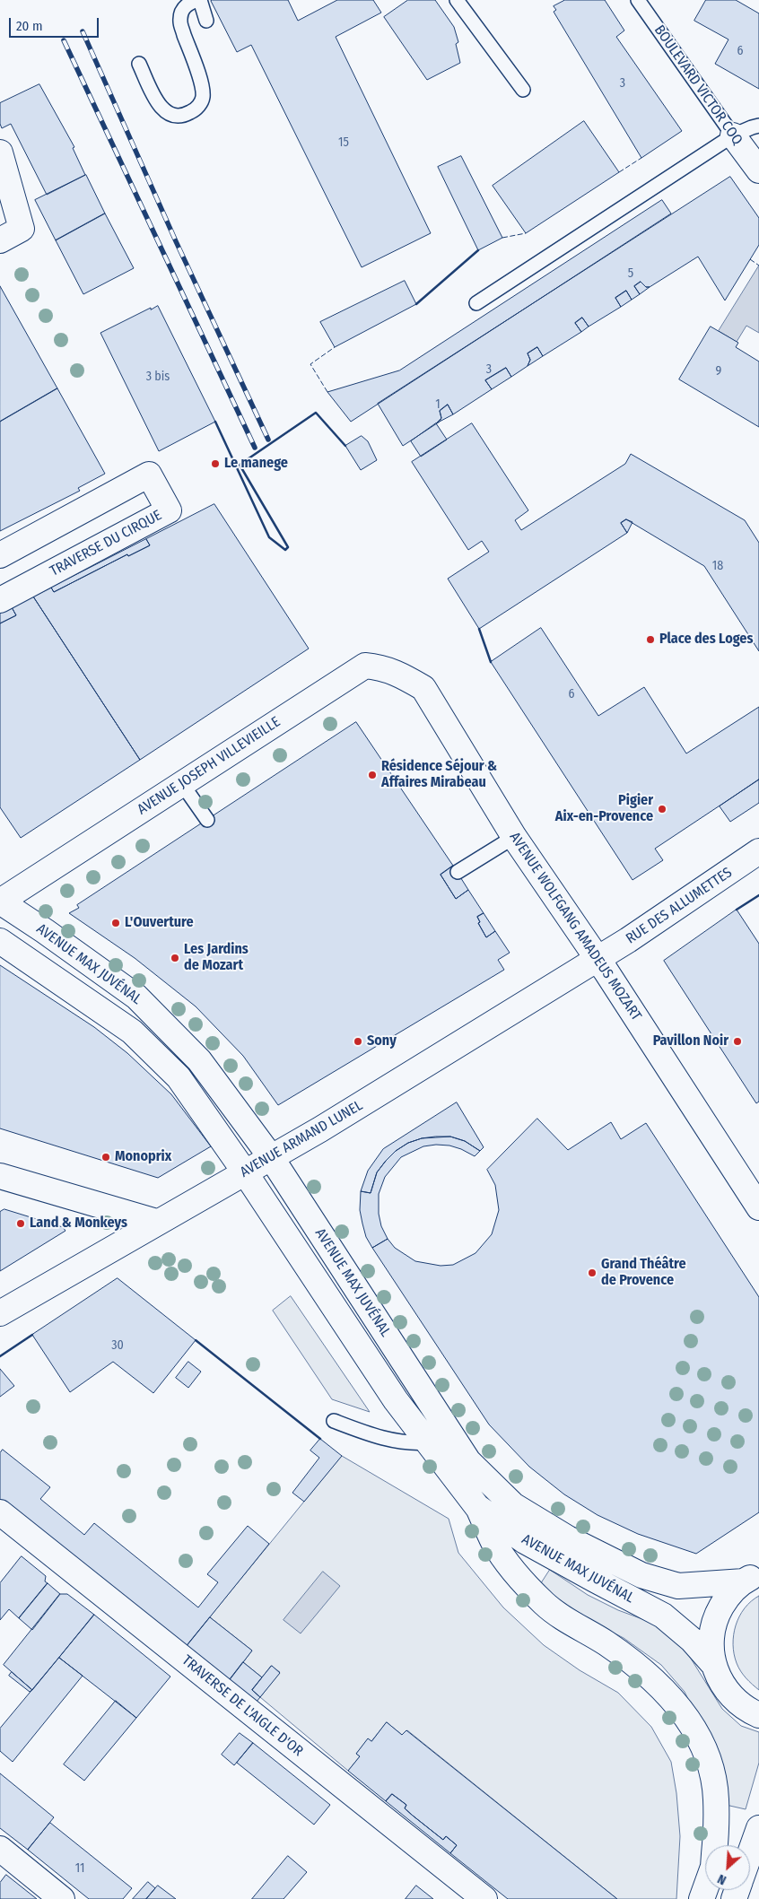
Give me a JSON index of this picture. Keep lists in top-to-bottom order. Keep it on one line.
{"streets":{"street":["BOULEVARD VICTOR COQ","TRAVERSE DU CIRQUE","AVENUE JOSEPH VILLEVIEILLE","RUE DES ALLUMETTES","AVENUE WOLFGANG AMADEUS MOZART","AVENUE MAX JUVÉNAL","AVENUE ARMAND LUNEL","TRAVERSE DE L'AIGLE D'OR"]},"crossings":[["AVENUE JOSEPH VILLEVIEILLE","AVENUE WOLFGANG AMADEUS MOZART"],["AVENUE JOSEPH VILLEVIEILLE","AVENUE MAX JUVÉNAL"],["RUE DES ALLUMETTES","AVENUE WOLFGANG AMADEUS MOZART"],["RUE DES ALLUMETTES","AVENUE ARMAND LUNEL"],["AVENUE WOLFGANG AMADEUS MOZART","AVENUE ARMAND LUNEL"],["AVENUE MAX JUVÉNAL","AVENUE ARMAND LUNEL"]],"places":["Le manege","Place des Loges","Résidence Séjour & Affaires Mirabeau","Pigier Aix-en-Provence","L'Ouverture","Les Jardins de Mozart","Sony","Pavillon Noir","Monoprix","Land & Monkeys","Grand Théâtre de Provence"],"house_numbers":["6","3","15","5","3","9","3 bis","1","18","6","30","11"],"scale_bar":"20 m","north":"bottom left"}
